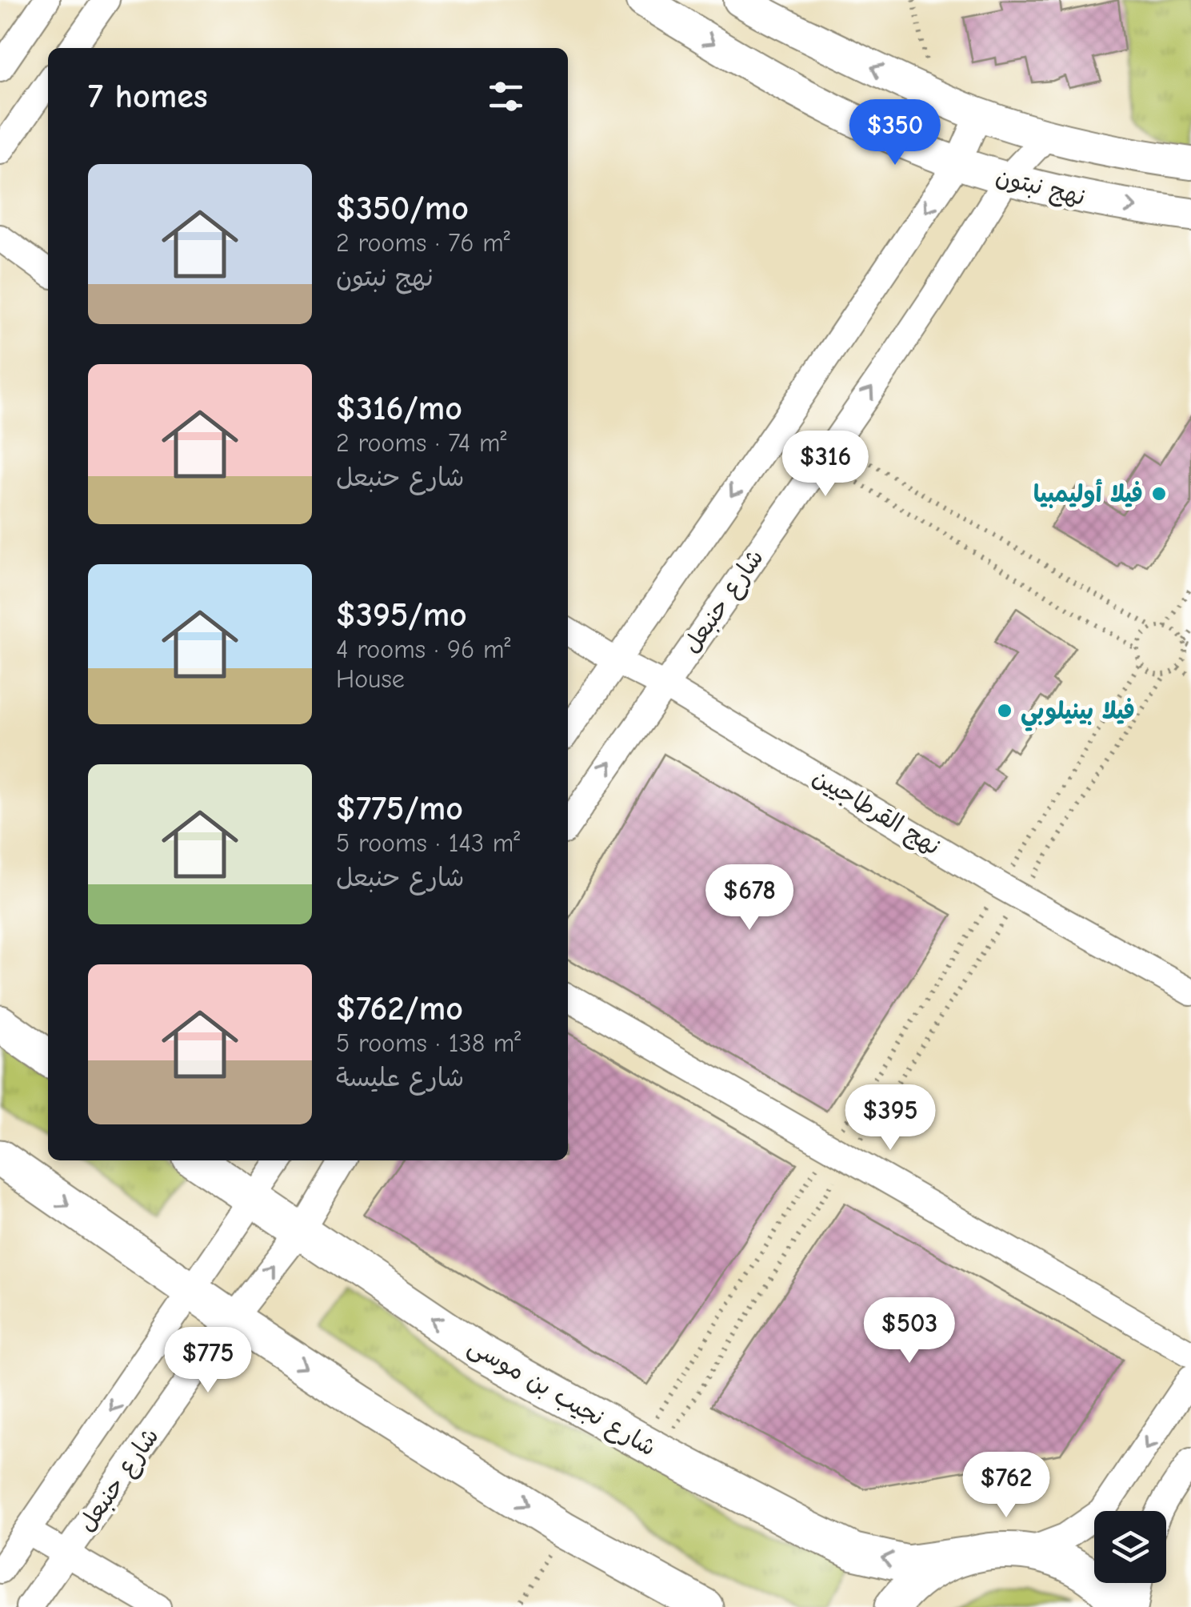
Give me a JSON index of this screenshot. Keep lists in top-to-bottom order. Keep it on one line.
{"streets":{"main road":["شارع نجيب بن موسى"],"street":["نهج نبتون","شارع حنبعل","نهج القرطاجيين"]},"crossings":[["نهج نبتون","شارع حنبعل"],["شارع حنبعل","نهج القرطاجيين"],["شارع حنبعل","شارع نجيب بن موسى"]],"places":["فيلا أوليمبيا","فيلا بينيلوبي"],"page":{"heading":"7 homes","price":["$350","$316","$678","$395","$503","$775","$762"],"list":[{"name":"$350/mo","note":"2 rooms · 76 m² · نهج نبتون"},{"name":"$316/mo","note":"2 rooms · 74 m² · شارع حنبعل"},{"name":"$395/mo","note":"4 rooms · 96 m² · House"},{"name":"$775/mo","note":"5 rooms · 143 m² · شارع حنبعل"},{"name":"$762/mo","note":"5 rooms · 138 m² · شارع عليسة"}]}}
